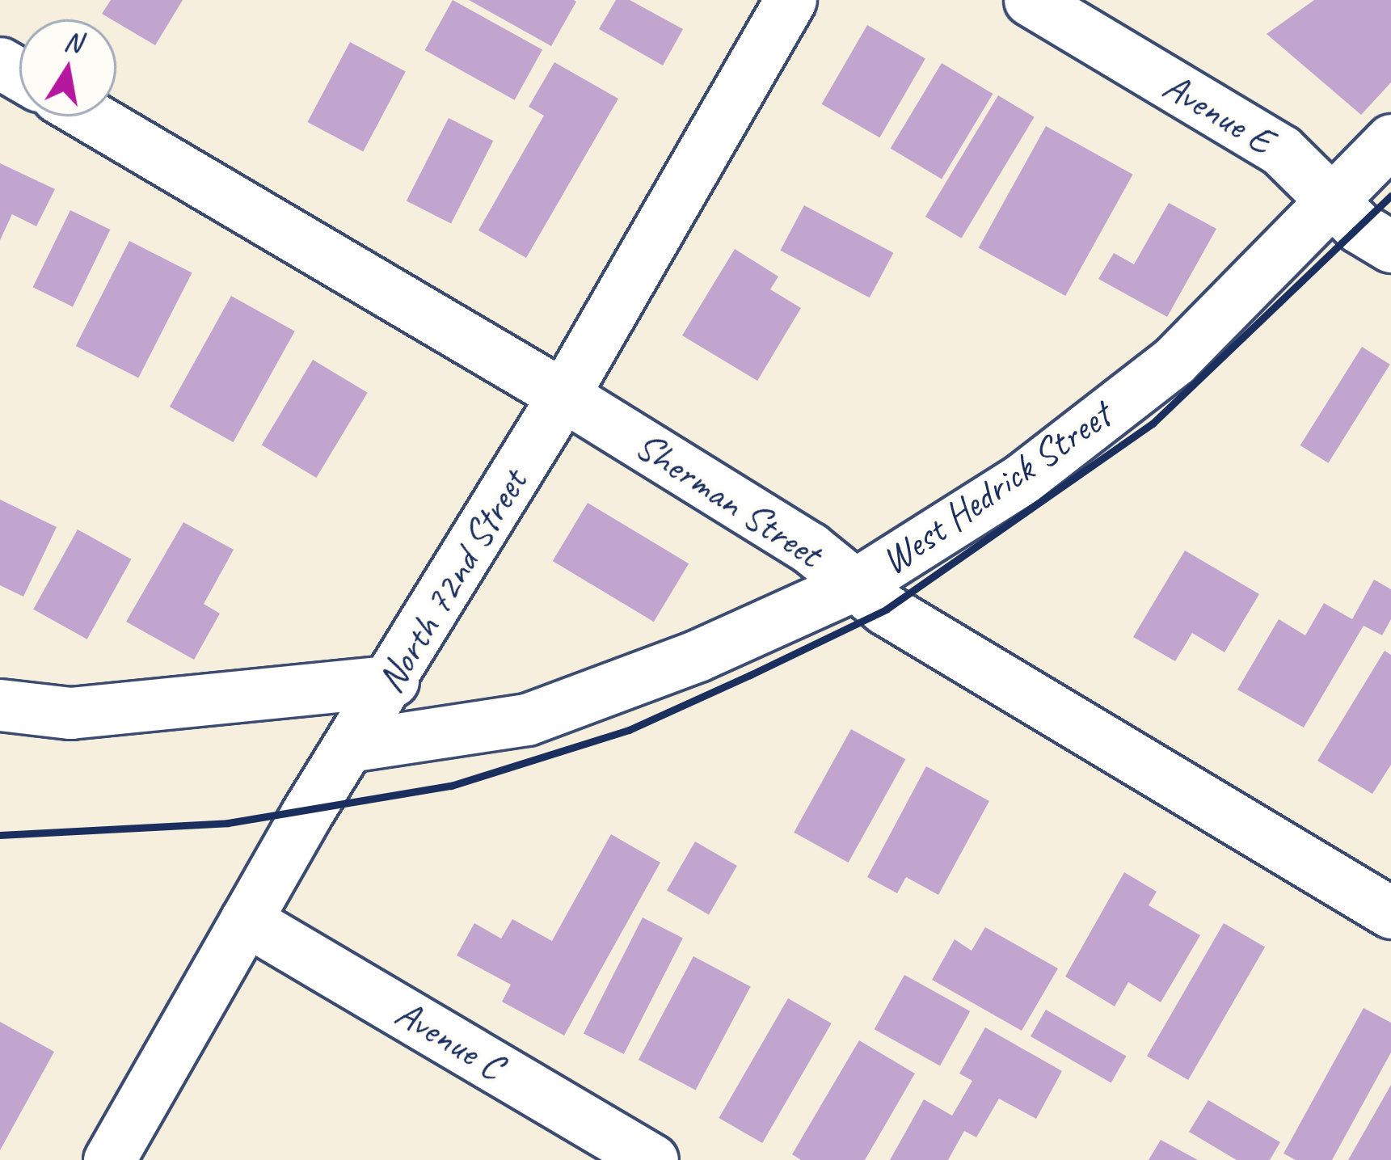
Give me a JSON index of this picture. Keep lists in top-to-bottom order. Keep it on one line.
{"streets":{"street":["Avenue E","West Hedrick Street","Sherman Street","North 72nd Street","Avenue C"]},"crossings":[["Avenue E","West Hedrick Street"],["West Hedrick Street","Sherman Street"],["West Hedrick Street","North 72nd Street"],["Sherman Street","North 72nd Street"],["North 72nd Street","Avenue C"]],"north":"top"}
